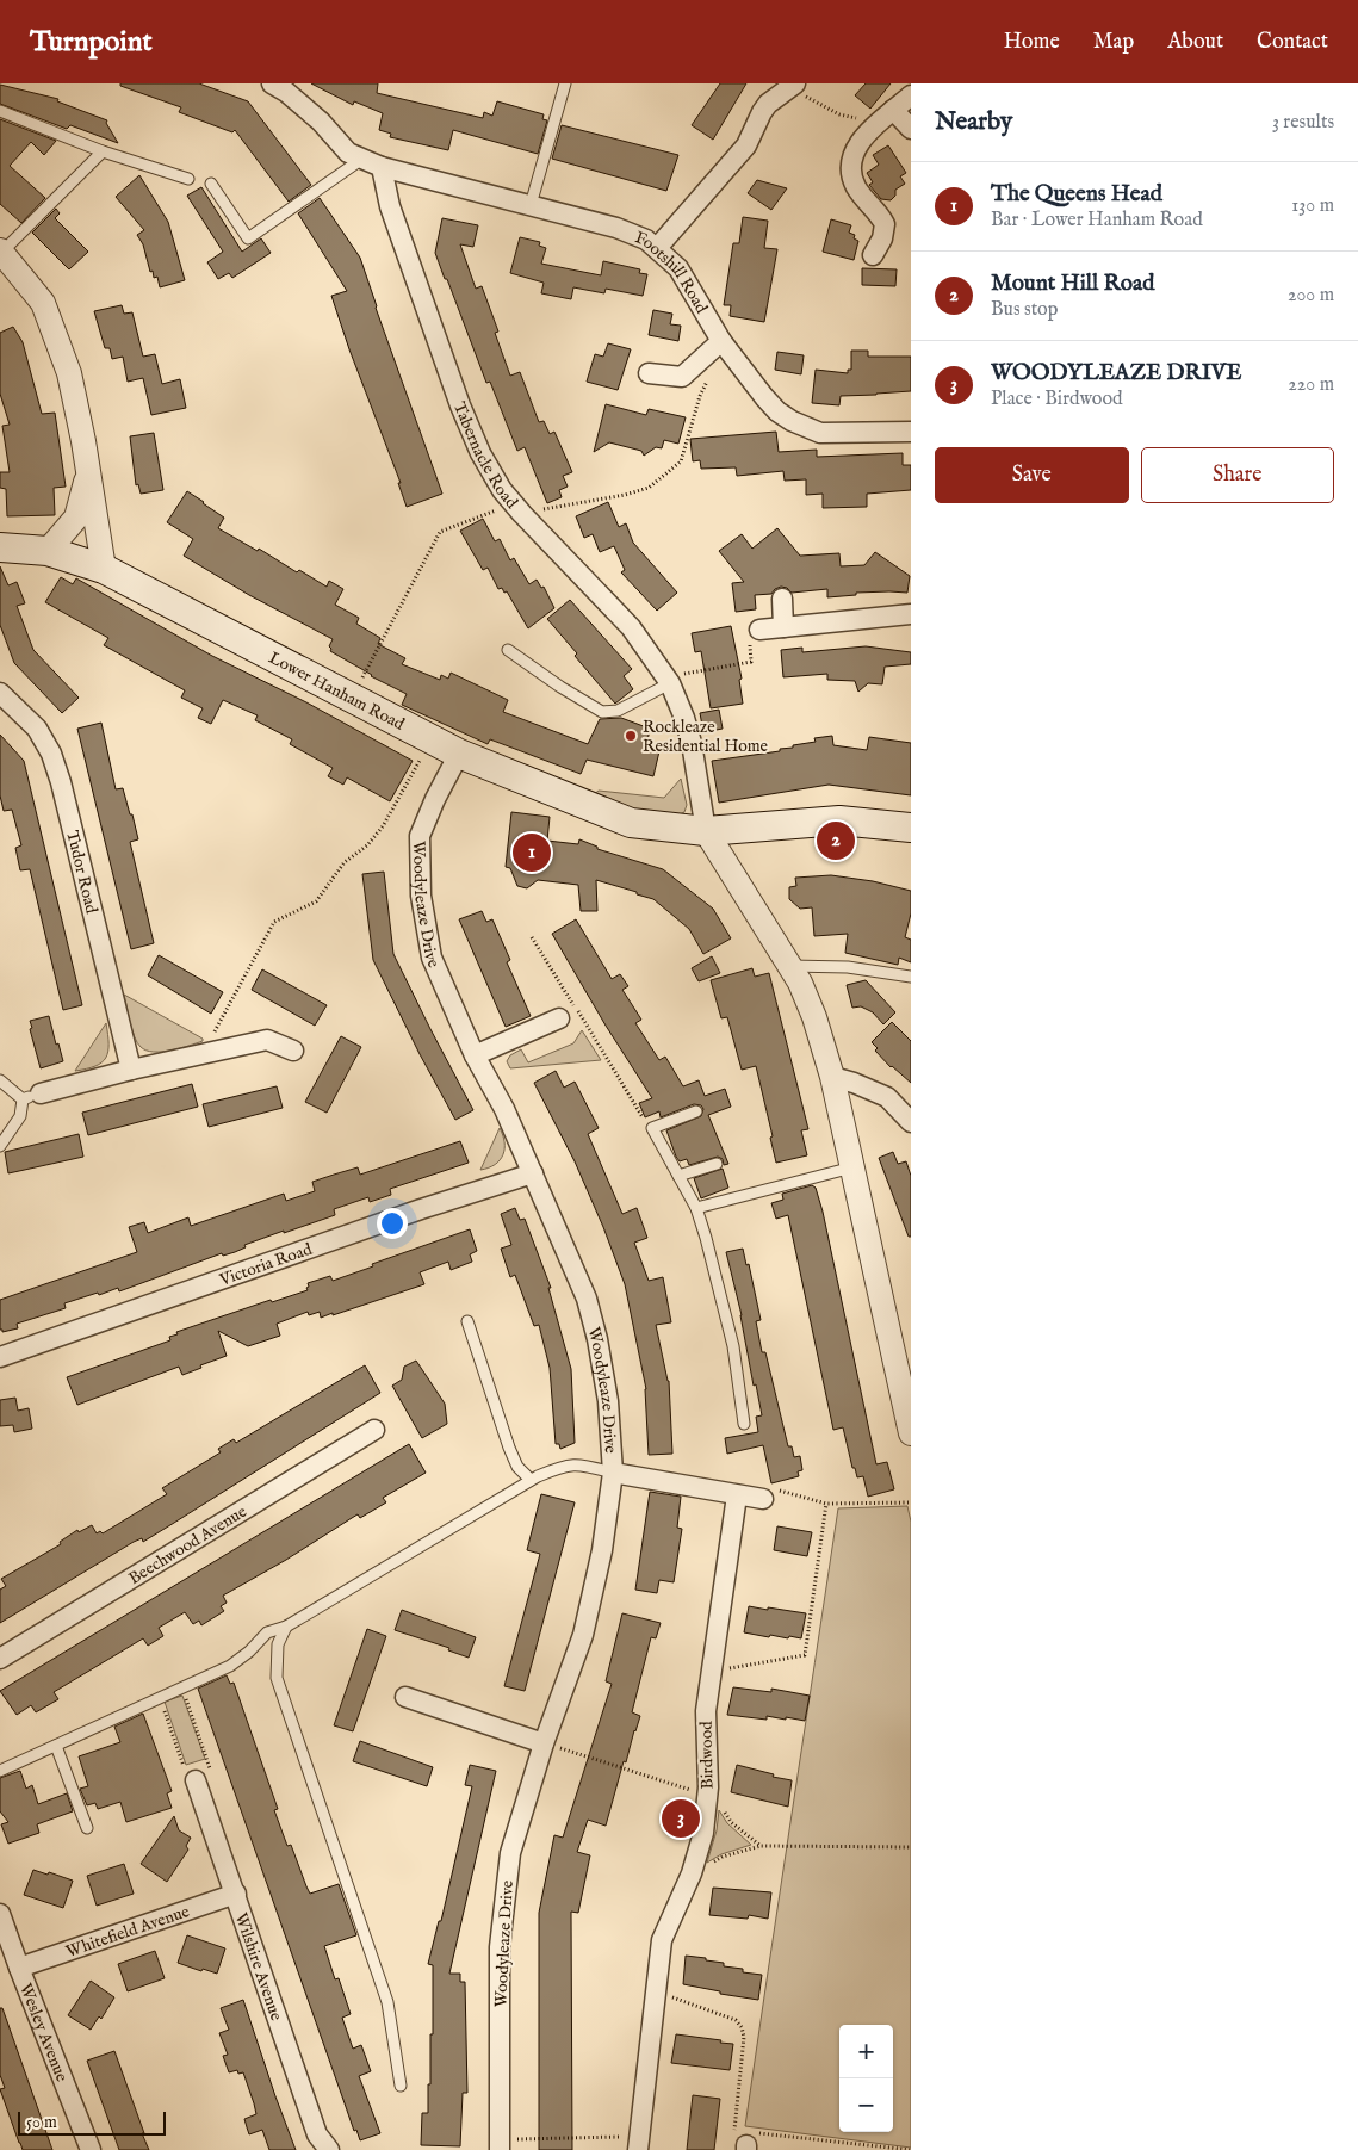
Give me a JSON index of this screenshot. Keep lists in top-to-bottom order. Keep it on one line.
{"streets":{"main road":["Lower Hanham Road"],"street":["Footshill Road","Tabernacle Road","Tudor Road","Woodyleaze Drive","Victoria Road","Beechwood Avenue","Birdwood","Whitefield Avenue","Wilshire Avenue","Wesley Avenue"]},"crossings":[["Footshill Road","Tabernacle Road"],["Tabernacle Road","Lower Hanham Road"],["Lower Hanham Road","Woodyleaze Drive"],["Woodyleaze Drive","Victoria Road"],["Whitefield Avenue","Wilshire Avenue"],["Whitefield Avenue","Wesley Avenue"]],"places":["Rockleaze Residential Home"],"scale_bar":"50 m","page":{"header":"Turnpoint","nav":["Home","Map","About","Contact"],"heading":["Nearby","3 results"],"list":[{"mark":"1","name":"The Queens Head","note":"Bar · Lower Hanham Road","value":"130 m"},{"mark":"2","name":"Mount Hill Road","note":"Bus stop","value":"200 m"},{"mark":"3","name":"WOODYLEAZE DRIVE","note":"Place · Birdwood","value":"220 m"}],"buttons":["Save","Share"],"pins":["2","1","3"],"map_buttons":["+","−"],"scale":"50 m"}}
